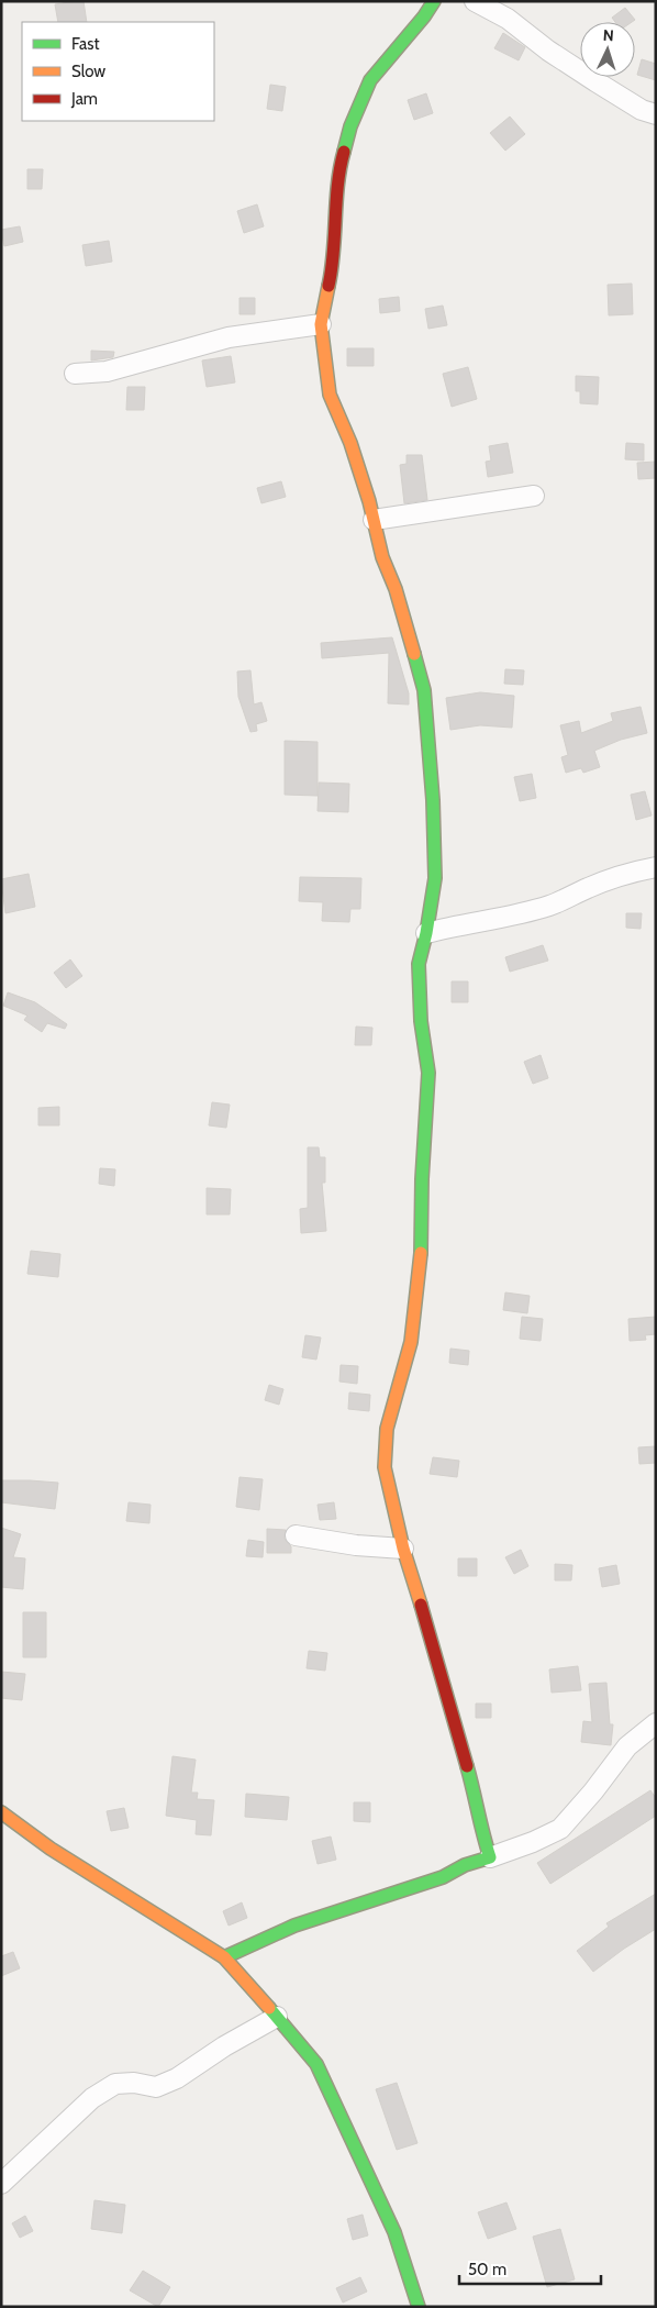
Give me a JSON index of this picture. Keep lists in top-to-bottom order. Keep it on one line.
{"legend":["Fast","Slow","Jam"],"scale_bar":"50 m","north":"top"}
